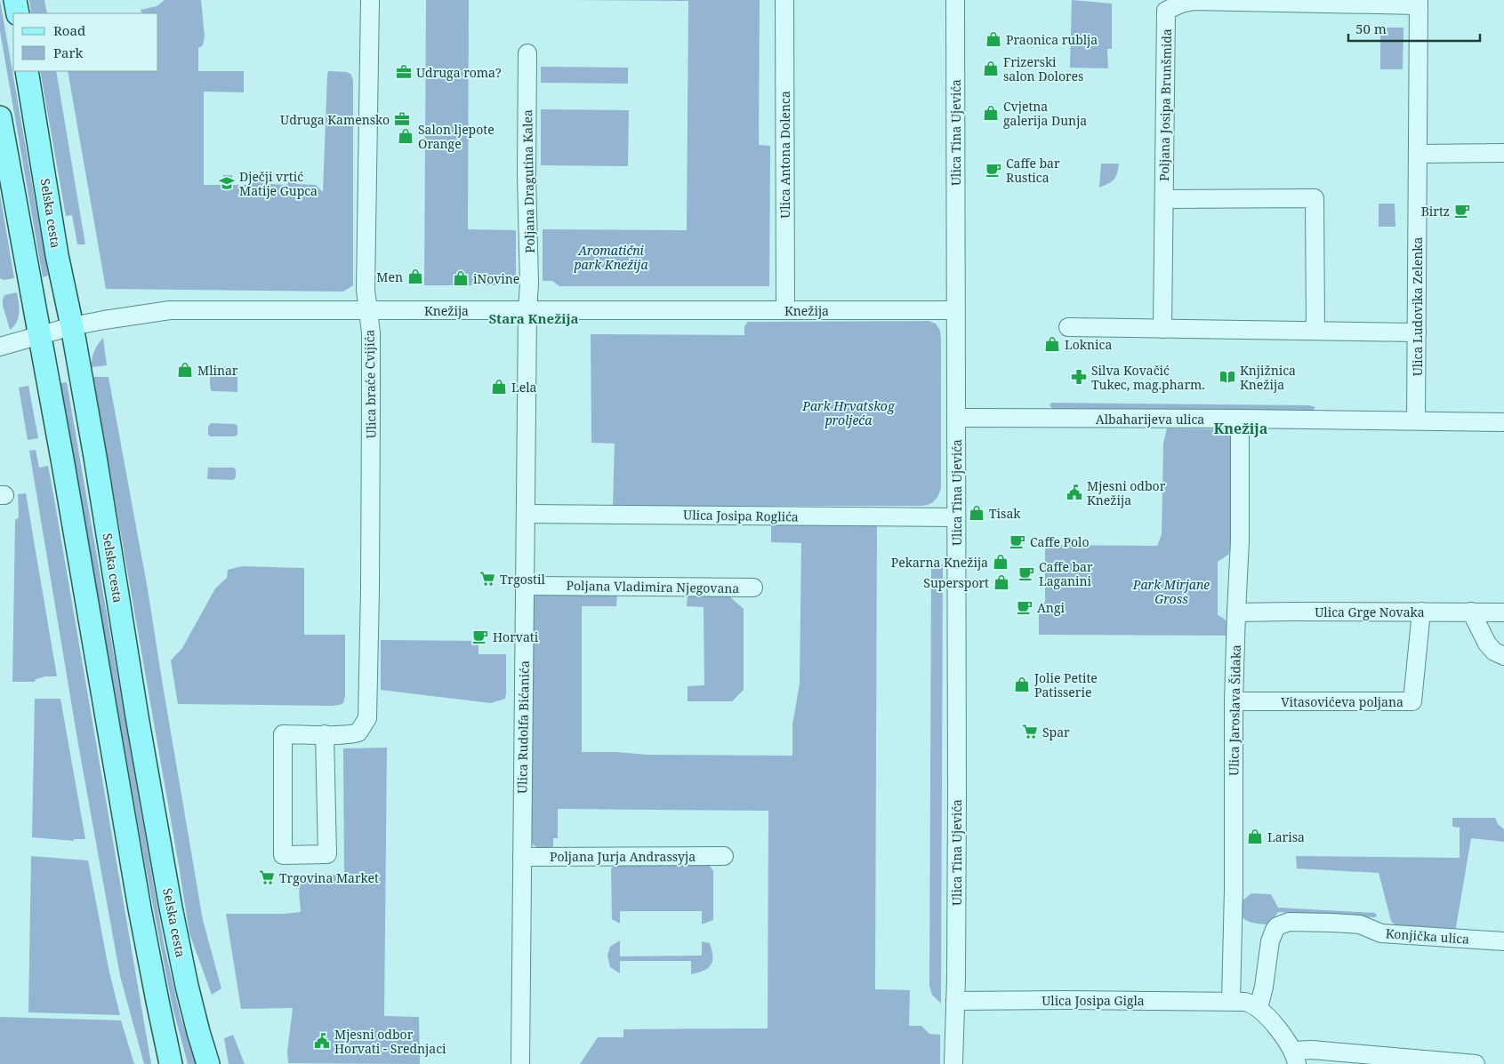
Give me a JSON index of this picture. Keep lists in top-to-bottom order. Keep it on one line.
{"streets":{"main road":["Selska cesta"],"street":["Poljana Josipa Brunšmida","Ulica Tina Ujevića","Ulica Antona Dolenca","Poljana Dragutina Kalea","Ulica Ludovika Zelenka","Knežija","Ulica braće Cvijića","Albaharijeva ulica","Ulica Josipa Roglića","Poljana Vladimira Njegovana","Ulica Grge Novaka","Vitasovićeva poljana","Ulica Jaroslava Šidaka","Ulica Rudolfa Bićanića","Poljana Jurja Andrassyja","Konjička ulica","Ulica Josipa Gigla"]},"crossings":[["Poljana Josipa Brunšmida","Ulica Ludovika Zelenka"],["Ulica Tina Ujevića","Knežija"],["Ulica Tina Ujevića","Albaharijeva ulica"],["Ulica Tina Ujevića","Ulica Josipa Roglića"],["Ulica Tina Ujevića","Ulica Josipa Gigla"],["Ulica Antona Dolenca","Knežija"],["Poljana Dragutina Kalea","Knežija"],["Poljana Dragutina Kalea","Ulica Rudolfa Bićanića"],["Selska cesta","Knežija"],["Ulica Ludovika Zelenka","Albaharijeva ulica"],["Knežija","Ulica braće Cvijića"],["Knežija","Ulica Rudolfa Bićanića"],["Albaharijeva ulica","Ulica Jaroslava Šidaka"],["Ulica Josipa Roglića","Ulica Rudolfa Bićanića"],["Poljana Vladimira Njegovana","Ulica Rudolfa Bićanića"],["Ulica Grge Novaka","Vitasovićeva poljana"],["Ulica Grge Novaka","Ulica Jaroslava Šidaka"],["Vitasovićeva poljana","Ulica Jaroslava Šidaka"],["Ulica Jaroslava Šidaka","Ulica Josipa Gigla"],["Ulica Rudolfa Bićanića","Poljana Jurja Andrassyja"],["Konjička ulica","Ulica Josipa Gigla"]],"districts":["Stara Knežija","Knežija"],"parks":["Aromatični park Knežija","Park Hrvatskog proljeća","Park Mirjane Gross"],"places":{"shop":["Praonica rublja","Frizerski salon Dolores","Cvjetna galerija Dunja","Salon ljepote Orange","Men","iNovine","Loknica","Mlinar","Lela","Tisak","Pekarna Knežija","Supersport","Jolie Petite Patisserie","Larisa"],"office":["Udruga roma?","Udruga Kamensko"],"cafe":["Caffe bar Rustica","Birtz","Caffe Polo","Caffe bar Laganini","Angi","Horvati"],"school or university":["Dječji vrtić Matije Gupca"],"pharmacy":["Silva Kovačić Tukec, mag.pharm."],"library":["Knjižnica Knežija"],"public building":["Mjesni odbor Knežija","Mjesni odbor Horvati - Srednjaci"],"supermarket":["Trgostil","Spar","Trgovina Market"]},"legend":["Road","Park"],"scale_bar":"50 m"}
